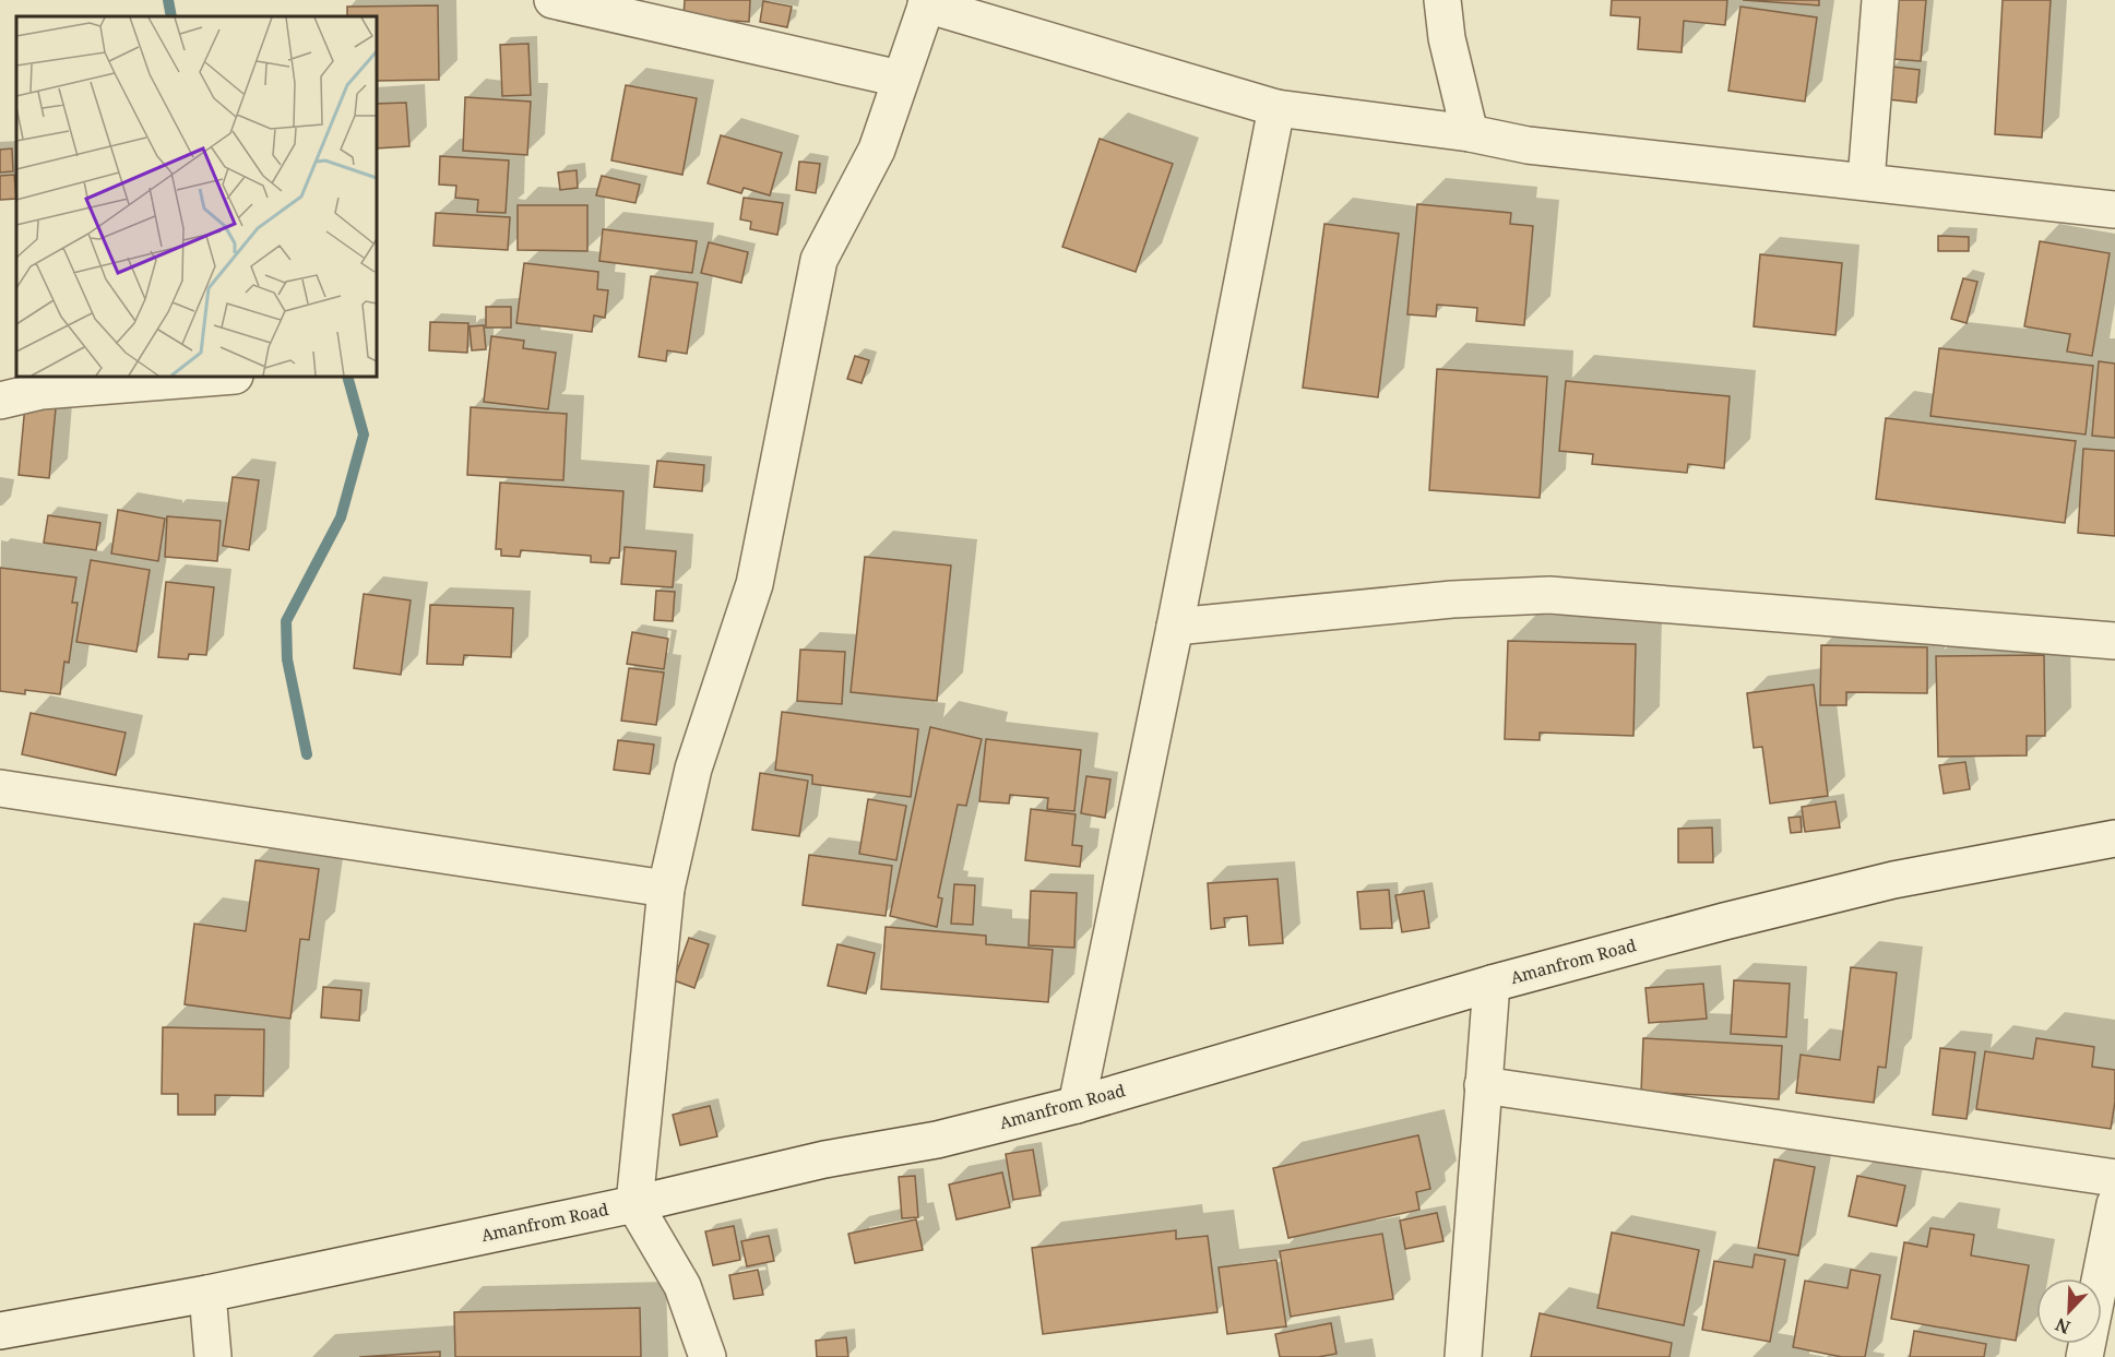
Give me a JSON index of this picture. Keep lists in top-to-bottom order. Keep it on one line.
{"streets":{"street":["Amanfrom Road"]},"north":"bottom left"}
